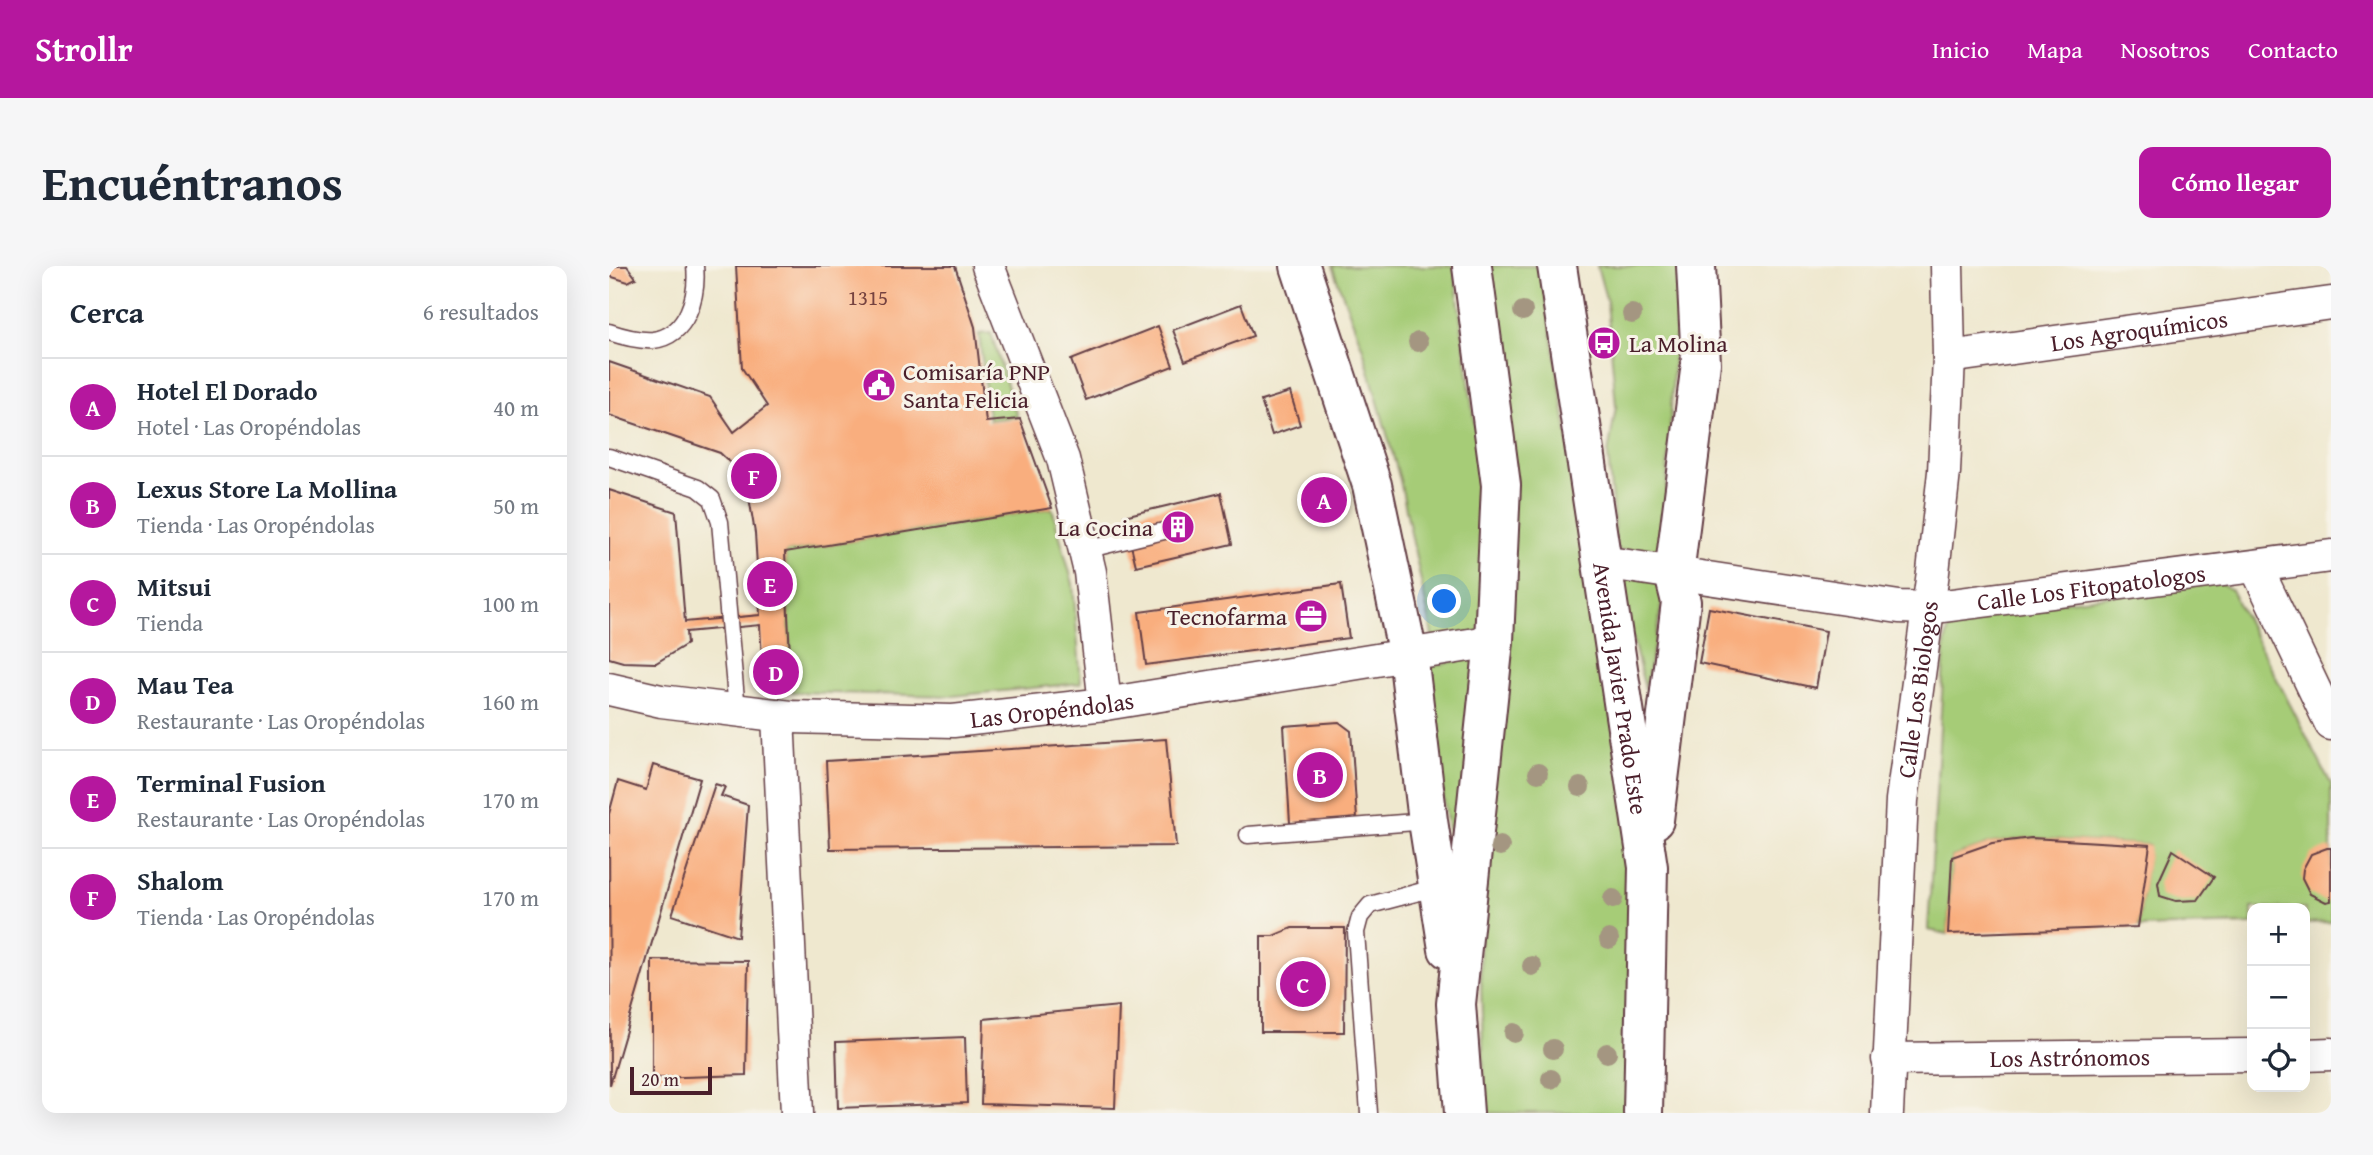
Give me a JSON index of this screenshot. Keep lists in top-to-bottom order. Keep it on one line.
{"streets":{"main road":["Avenida Javier Prado Este"],"street":["Los Agroquímicos","Calle Los Fitopatologos","Calle Los Biologos","Las Oropéndolas","Los Astrónomos"]},"crossings":[["Los Agroquímicos","Calle Los Biologos"],["Calle Los Fitopatologos","Avenida Javier Prado Este"],["Calle Los Fitopatologos","Calle Los Biologos"],["Calle Los Biologos","Los Astrónomos"]],"places":{"bus stop":["La Molina"],"public building":["Comisaría PNP Santa Felicia"],"building":["La Cocina"],"office":["Tecnofarma"]},"house_numbers":["1315"],"scale_bar":"20 m","page":{"header":"Strollr","nav":["Inicio","Mapa","Nosotros","Contacto"],"title":"Encuéntranos","buttons":"Cómo llegar","heading":["Cerca","6 resultados"],"list":[{"mark":"A","name":"Hotel El Dorado","note":"Hotel · Las Oropéndolas","value":"40 m"},{"mark":"B","name":"Lexus Store La Mollina","note":"Tienda · Las Oropéndolas","value":"50 m"},{"mark":"C","name":"Mitsui","note":"Tienda","value":"100 m"},{"mark":"D","name":"Mau Tea","note":"Restaurante · Las Oropéndolas","value":"160 m"},{"mark":"E","name":"Terminal Fusion","note":"Restaurante · Las Oropéndolas","value":"170 m"},{"mark":"F","name":"Shalom","note":"Tienda · Las Oropéndolas","value":"170 m"}],"pins":["F","A","E","D","B","C"],"map_buttons":["+","−"],"scale":"20 m"}}
